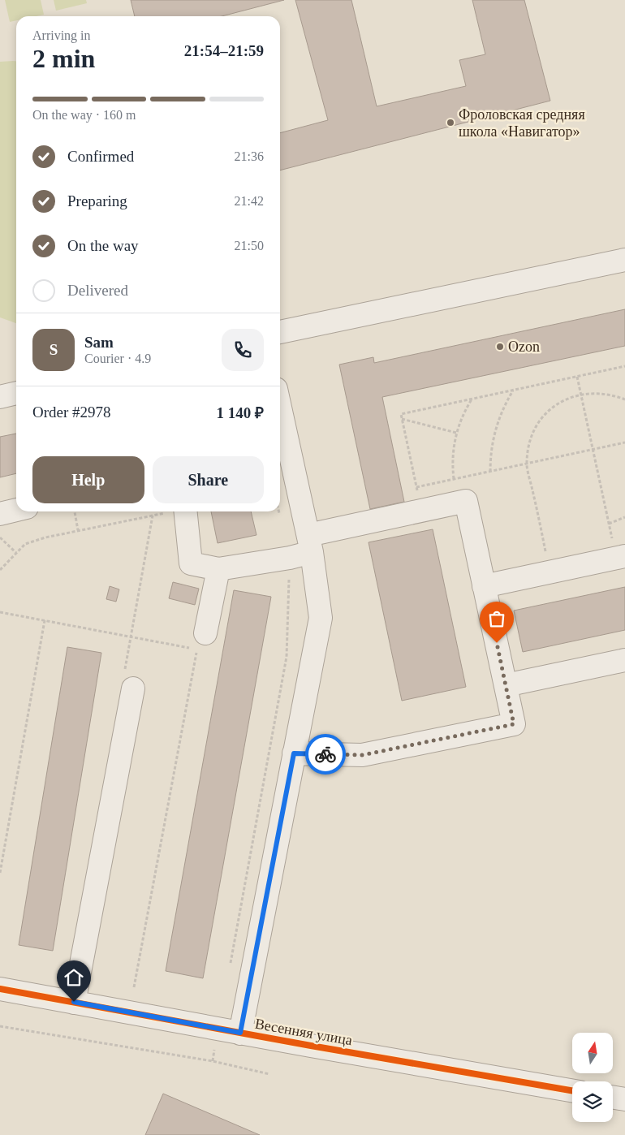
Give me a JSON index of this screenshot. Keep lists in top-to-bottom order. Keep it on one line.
{"streets":{"street":["Весенняя улица"]},"places":["Фроловская средняя школа «Навигатор»","Ozon"],"north":"top","page":{"heading":["2 min","Arriving in","21:54–21:59"],"panel":["Sam","Courier · 4.9","Order #2978","1 140 ₽"],"bar":"On the way · 160 m","list":[["Confirmed","21:36"],["Preparing","21:42"],["On the way","21:50"],"Delivered"],"round":"S","buttons":["Help","Share"]}}
